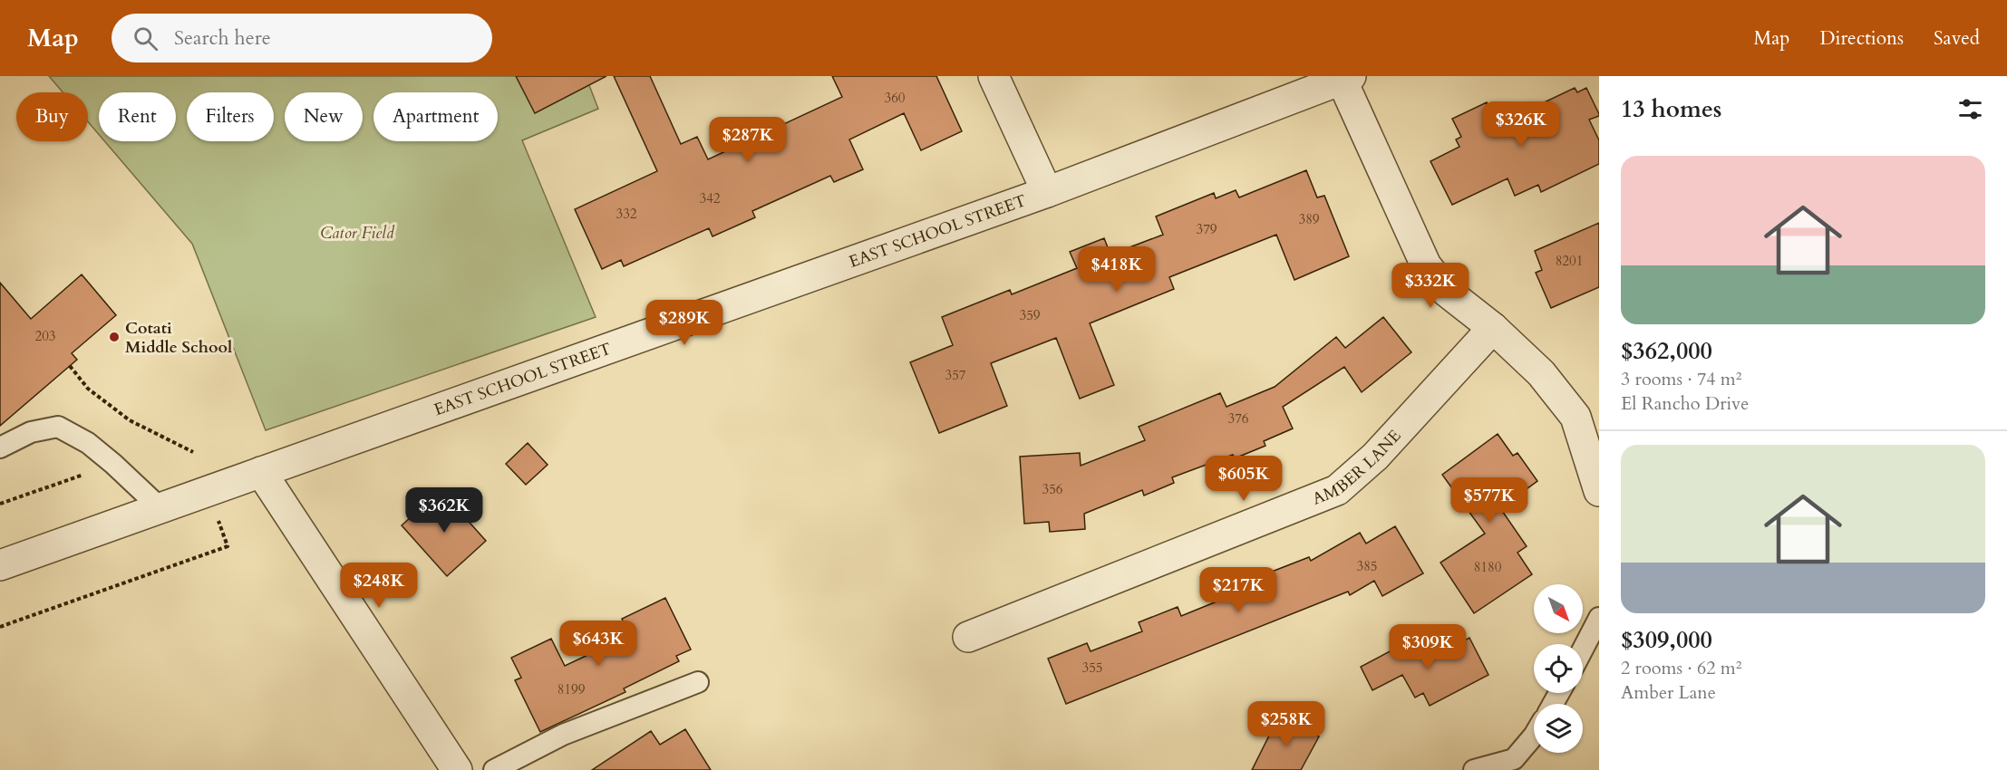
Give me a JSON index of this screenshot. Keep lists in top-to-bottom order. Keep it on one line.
{"streets":{"street":["EAST SCHOOL STREET","AMBER LANE"]},"parks":["Cator Field"],"places":["Cotati Middle School"],"house_numbers":["360","342","332","389","379","8201","359","203","357","376","356","385","8180","355","8199"],"north":"bottom right","page":{"header":"Map","search":"Search here","nav":["Map","Directions","Saved"],"heading":"13 homes","chip":["Buy","Rent","Filters","New","Apartment"],"price":["$326K","$287K","$418K","$332K","$289K","$605K","$577K","$362K","$248K","$217K","$643K","$309K","$258K"],"list":[{"name":"$362,000","note":"3 rooms · 74 m² · El Rancho Drive"},{"name":"$309,000","note":"2 rooms · 62 m² · Amber Lane"}]}}
